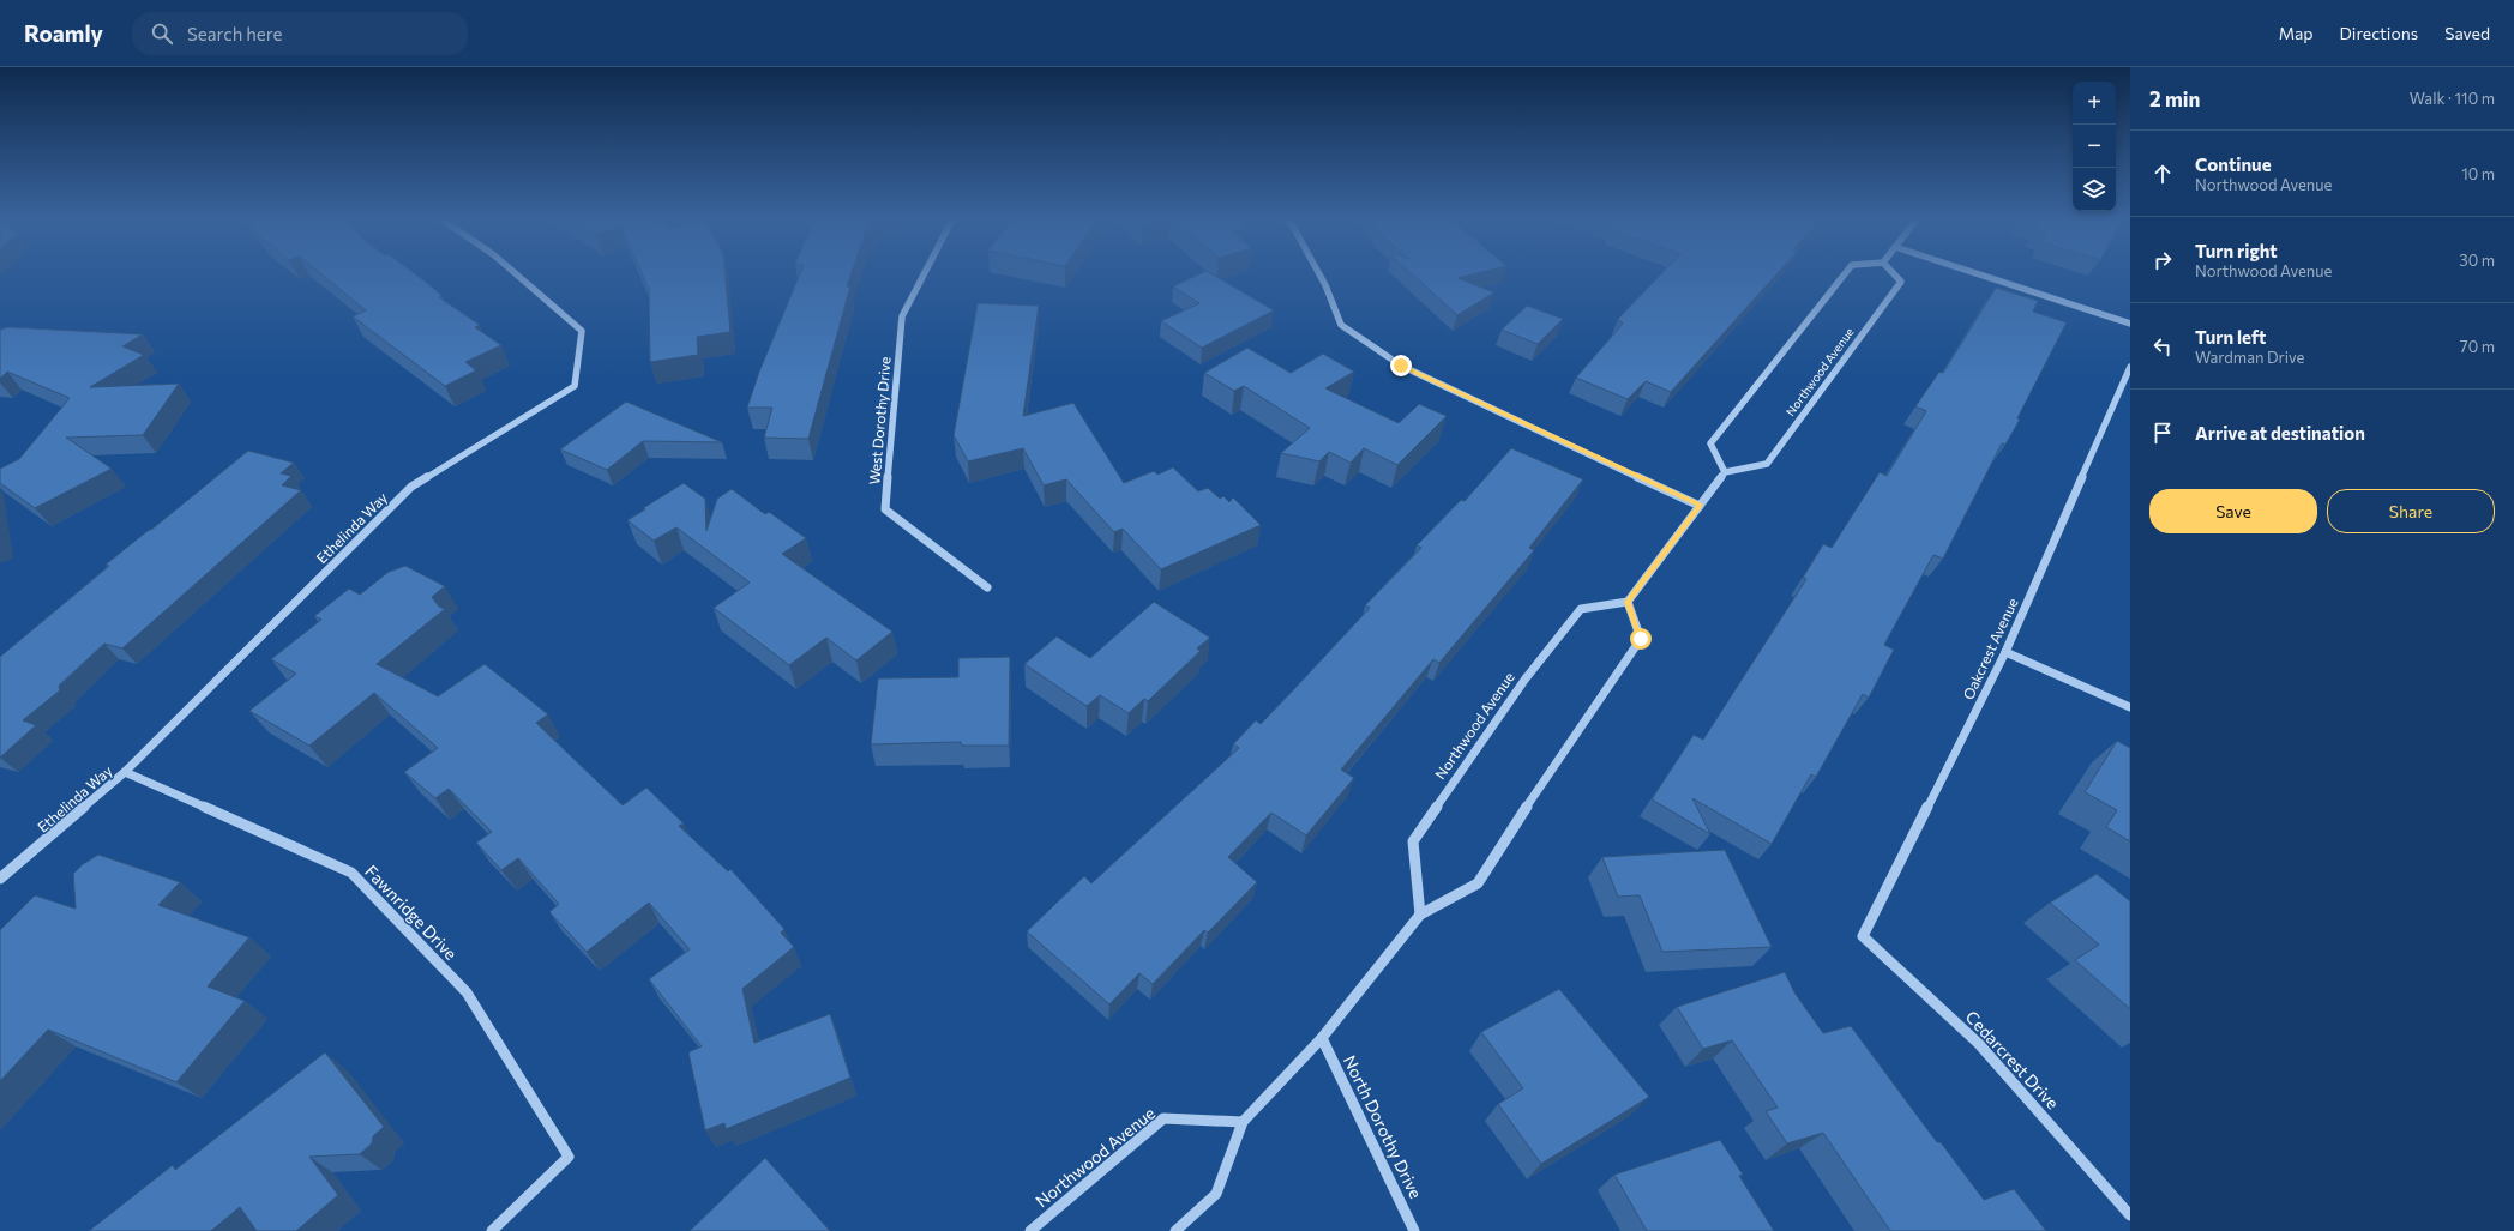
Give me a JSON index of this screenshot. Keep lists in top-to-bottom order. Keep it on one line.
{"streets":{"street":["Northwood Avenue","West Dorothy Drive","Ethelinda Way","Oakcrest Avenue","Fawnridge Drive","Cedarcrest Drive","North Dorothy Drive"]},"crossings":[["Ethelinda Way","Fawnridge Drive"],["Oakcrest Avenue","Cedarcrest Drive"]],"page":{"header":"Roamly","search":"Search here","nav":["Map","Directions","Saved"],"heading":["2 min","Walk · 110 m"],"map_buttons":["+","−"],"list":[["Continue","Northwood Avenue","10 m"],["Turn right","Northwood Avenue","30 m"],["Turn left","Wardman Drive","70 m"],"Arrive at destination"],"buttons":["Save","Share"]}}
